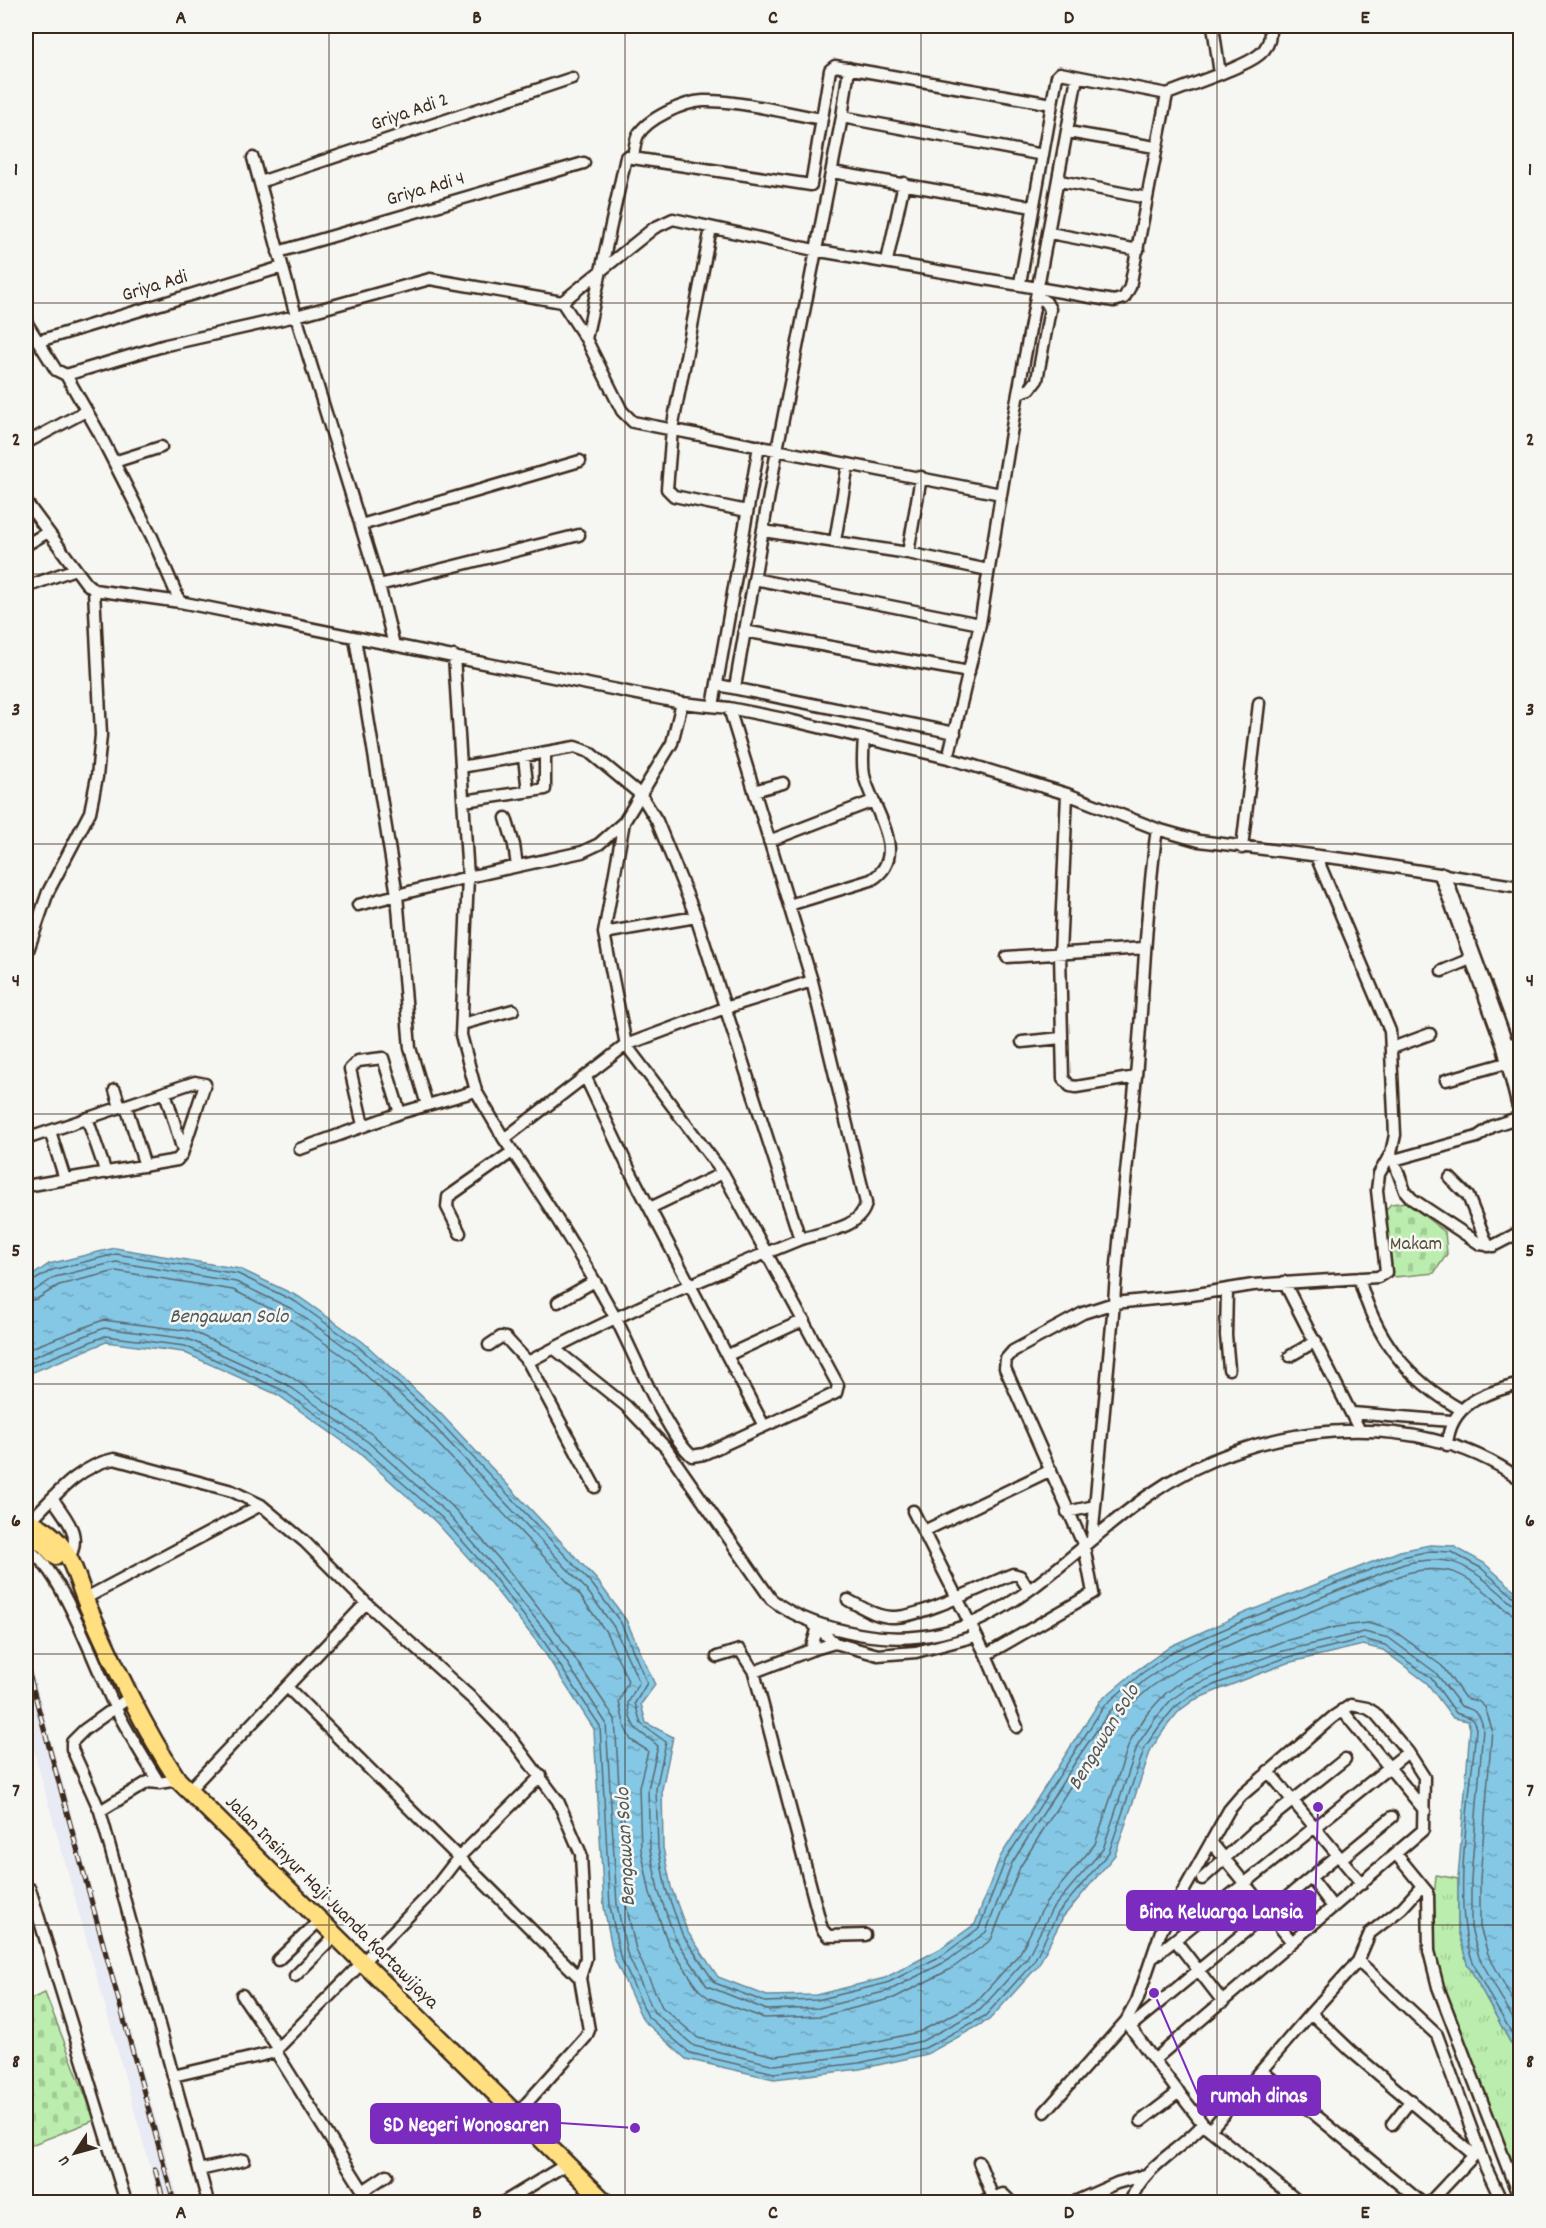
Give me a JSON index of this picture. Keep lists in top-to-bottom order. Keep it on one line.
{"streets":{"main road":["Jalan Insinyur Haji Juanda Kartawijaya"],"street":["Griya Adi 2","Griya Adi 4","Griya Adi"]},"water":["Bengawan Solo"],"parks":["Makam"],"places":["Bina Keluarga Lansia","rumah dinas","SD Negeri Wonosaren"],"north":"bottom left","grid":{"columns":["A","B","C","D","E"],"rows":["1","2","3","4","5","6","7","8"]}}
